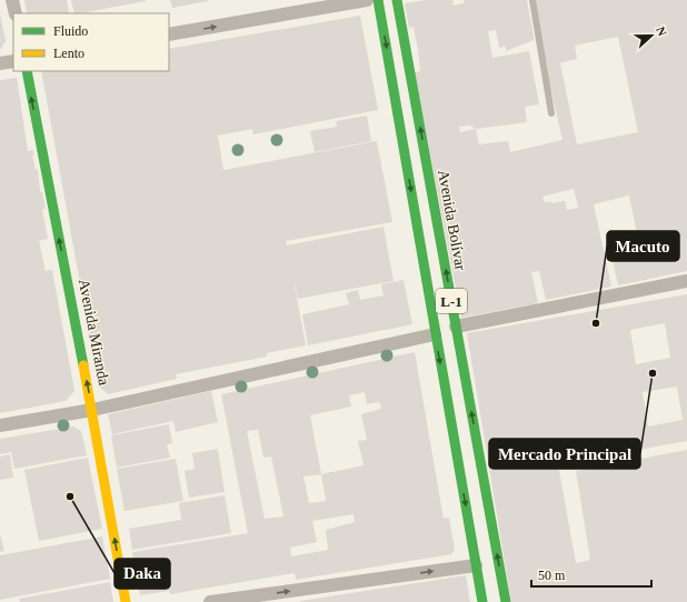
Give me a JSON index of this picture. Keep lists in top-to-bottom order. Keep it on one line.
{"streets":{"main road":["Avenida Bolívar","L-1","Avenida Miranda"]},"one_way":["Avenida Miranda"],"places":["Macuto","Mercado Principal","Daka"],"legend":["Fluido","Lento"],"scale_bar":"50 m","north":"right"}
